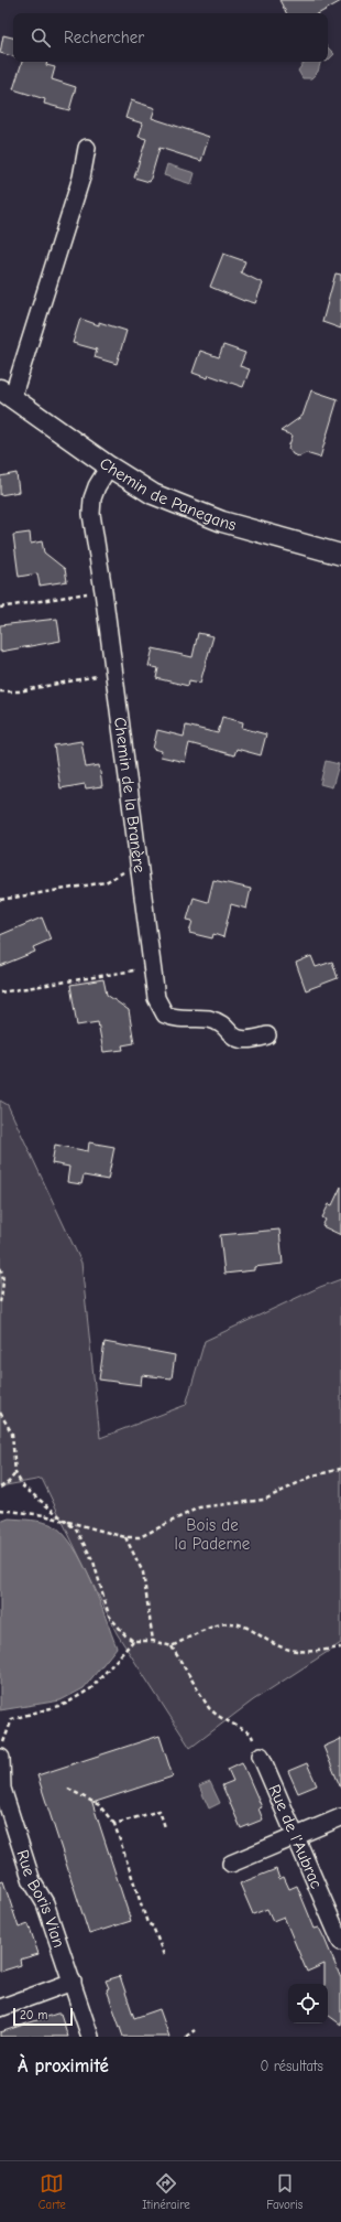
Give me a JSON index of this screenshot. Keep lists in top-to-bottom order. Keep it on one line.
{"streets":{"street":["Chemin de Panegans","Chemin de la Branère","Rue de l'Aubrac","Rue Boris Vian"]},"crossings":[["Chemin de Panegans","Chemin de la Branère"]],"parks":["Bois de la Paderne"],"scale_bar":"20 m","page":{"search":"Rechercher","scale":"20 m","heading":["À proximité","0 résultats"],"nav":["Carte","Itinéraire","Favoris"]}}
